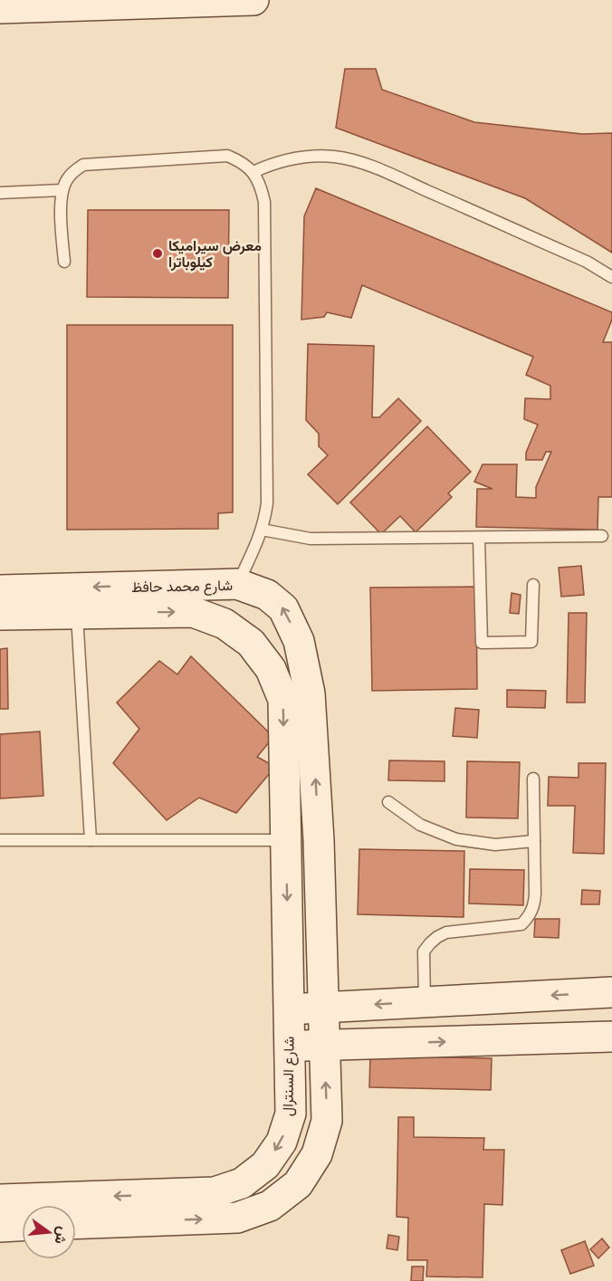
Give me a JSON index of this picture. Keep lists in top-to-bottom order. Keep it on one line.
{"streets":{"street":["شارع محمد حافظ","شارع السنترال"]},"crossings":[["شارع محمد حافظ","شارع السنترال"]],"places":["معرض سيراميكا كيلوباترا"],"north":"right"}
